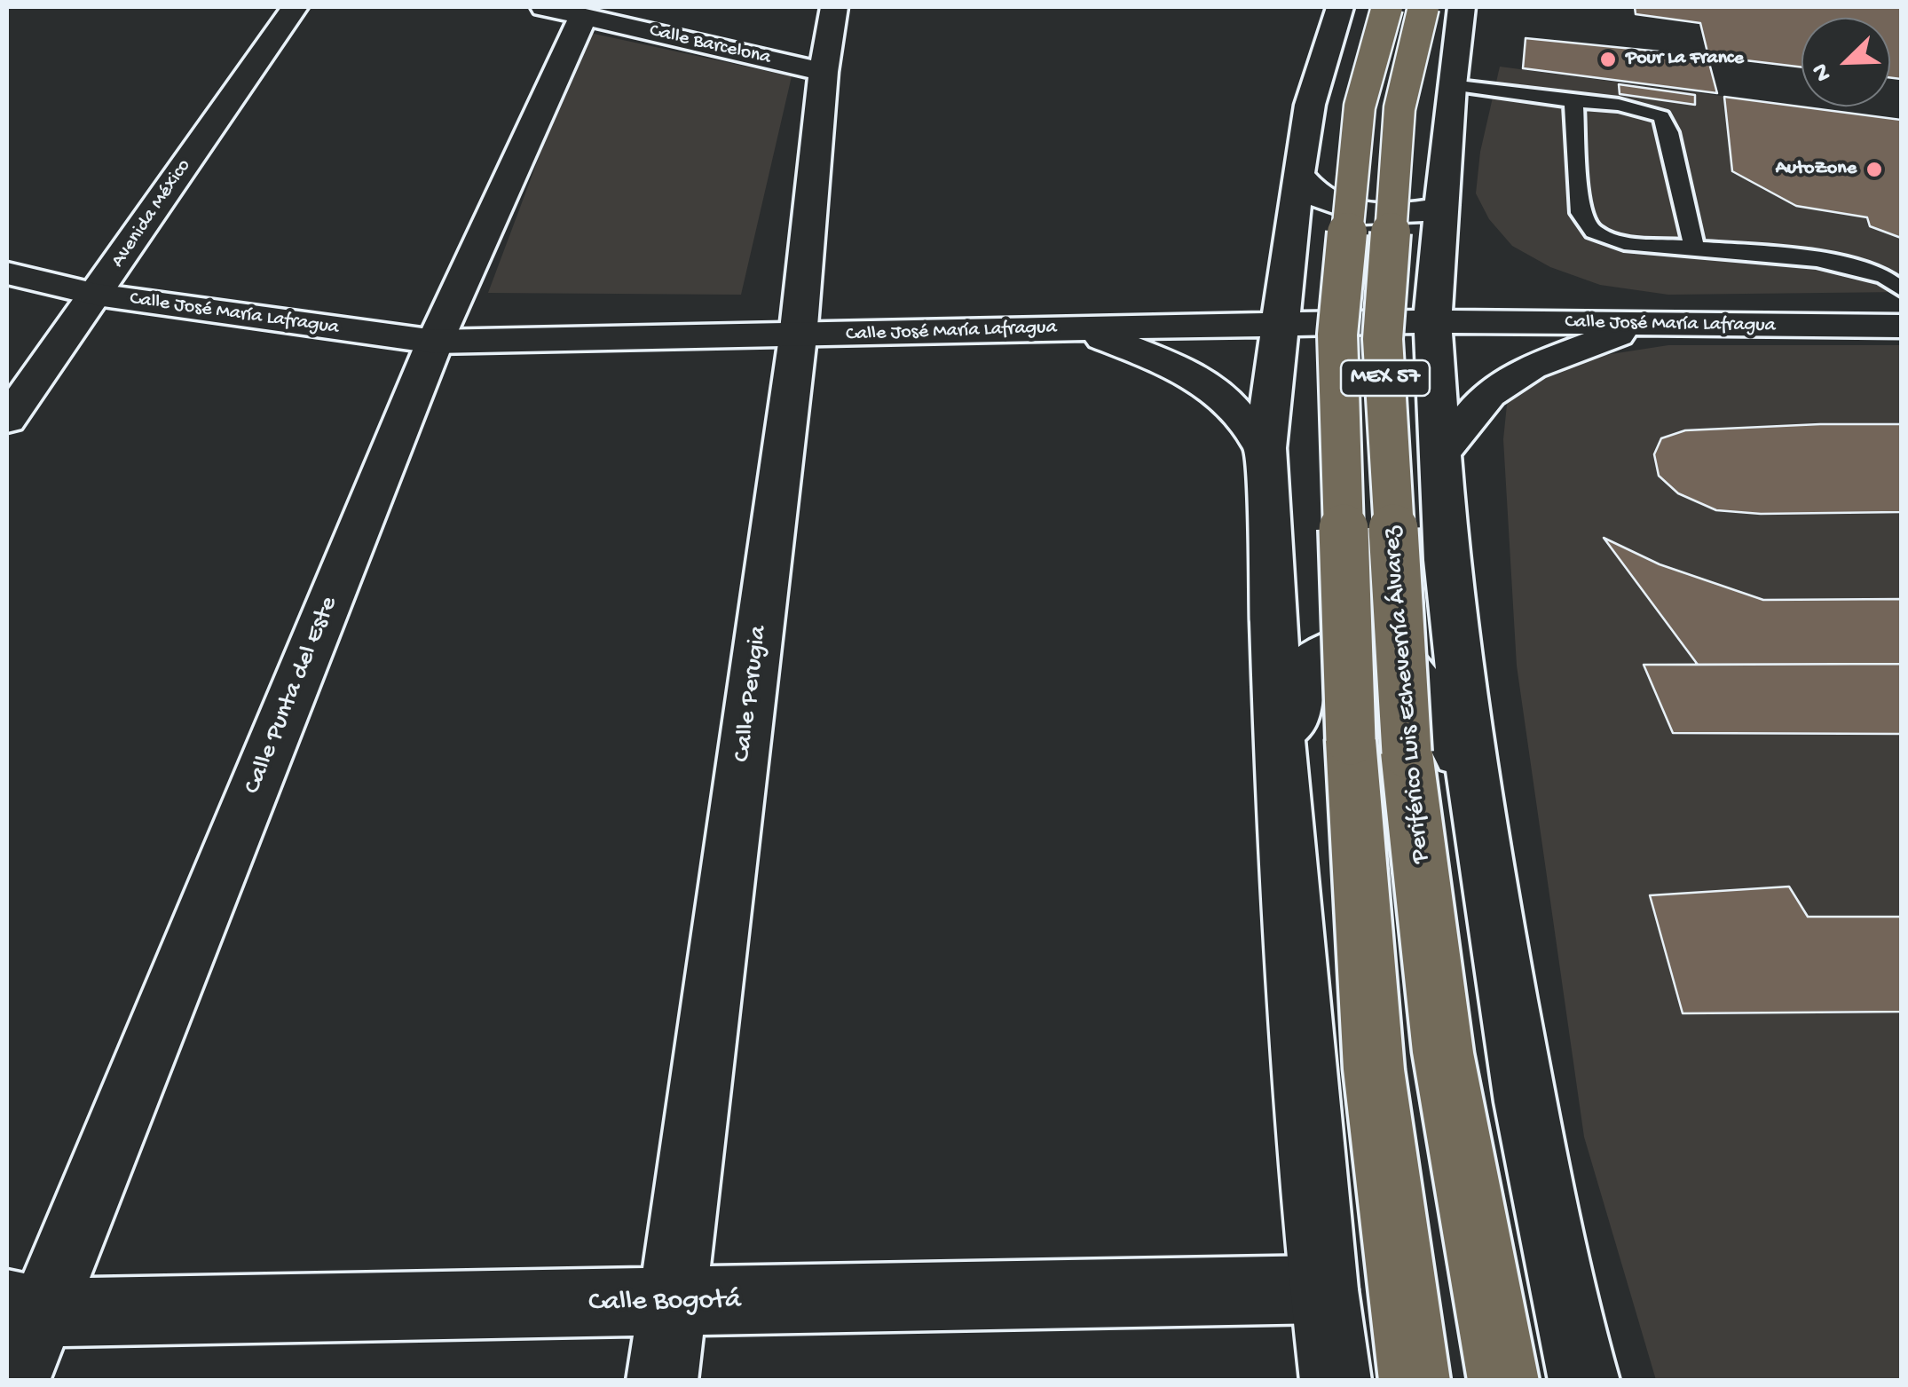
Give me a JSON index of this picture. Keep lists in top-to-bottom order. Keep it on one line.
{"streets":{"highway":["MEX 57","Periférico Luis Echeverría Álvarez"],"street":["Calle Barcelona","Avenida México","Calle José María Lafragua","Calle Perugia","Calle Punta del Este","Calle Bogotá"]},"crossings":[["Calle Barcelona","Calle Perugia"],["Calle Barcelona","Calle Punta del Este"],["Avenida México","Calle José María Lafragua"],["Calle José María Lafragua","Calle Perugia"],["Calle José María Lafragua","Calle Punta del Este"],["Calle Perugia","Calle Bogotá"],["Calle Punta del Este","Calle Bogotá"]],"places":["Pour La France","AutoZone"],"north":"bottom left"}
